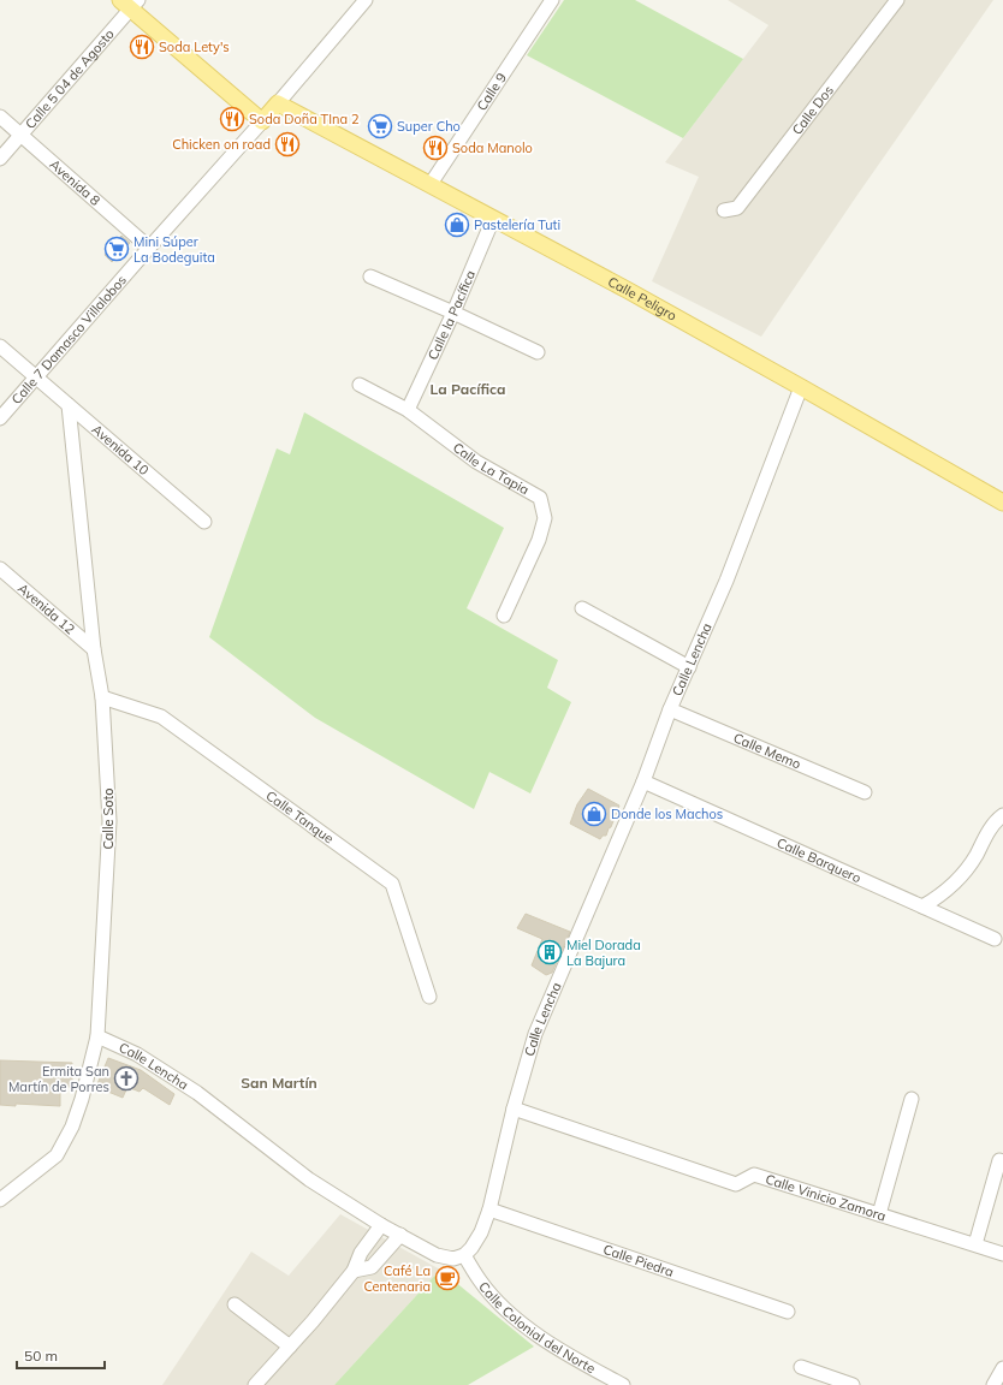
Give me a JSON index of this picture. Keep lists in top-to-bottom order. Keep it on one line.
{"streets":{"main road":["Calle Peligro","Calle 7 Damasco Villalobos"],"street":["Calle 5 04 de Agosto","Calle 9","Calle Dos","Avenida 8","Calle la Pacífica","Avenida 10","Calle La Tapia","Avenida 12","Calle Lencha","Calle Memo","Calle Tanque","Calle Soto","Calle Barquero","Calle Vinicio Zamora","Calle Piedra","Calle Colonial del Norte"]},"crossings":[["Calle 5 04 de Agosto","Avenida 8"],["Calle 9","Calle Peligro"],["Avenida 8","Calle 7 Damasco Villalobos"],["Calle Peligro","Calle la Pacífica"],["Calle Peligro","Calle 7 Damasco Villalobos"],["Calle Peligro","Calle Lencha"],["Calle la Pacífica","Calle La Tapia"],["Calle 7 Damasco Villalobos","Avenida 10"],["Avenida 10","Calle Soto"],["Avenida 12","Calle Soto"],["Calle Lencha","Calle Memo"],["Calle Lencha","Calle Soto"],["Calle Lencha","Calle Barquero"],["Calle Lencha","Calle Vinicio Zamora"],["Calle Lencha","Calle Piedra"],["Calle Lencha","Calle Colonial del Norte"],["Calle Tanque","Calle Soto"]],"districts":["La Pacífica","San Martín"],"places":{"restaurant":["Soda Lety's","Soda Doña TIna 2","Chicken on road","Soda Manolo"],"supermarket":["Super Cho","Mini Súper La Bodeguita"],"shop":["Pastelería Tuti","Donde los Machos"],"building":["Miel Dorada La Bajura"],"church":["Ermita San Martín de Porres"],"cafe":["Café La Centenaria"]},"scale_bar":"50 m"}
